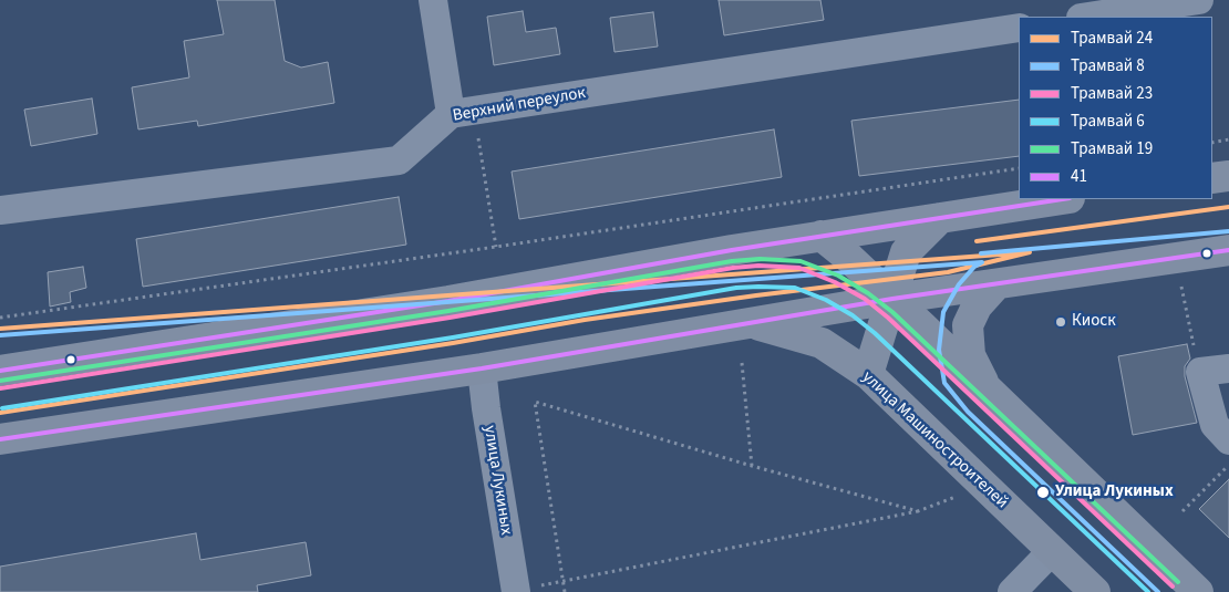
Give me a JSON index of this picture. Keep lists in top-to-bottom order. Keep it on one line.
{"streets":{"main road":["улица Машиностроителей"],"street":["Верхний переулок","улица Лукиных"]},"places":["Киоск","Улица Лукиных"],"lines":["transit line 41","tram line 24","tram line 8","tram line 19","tram line 23","tram line 6"],"legend":["Трамвай 24","Трамвай 8","Трамвай 23","Трамвай 6","Трамвай 19","41"]}
